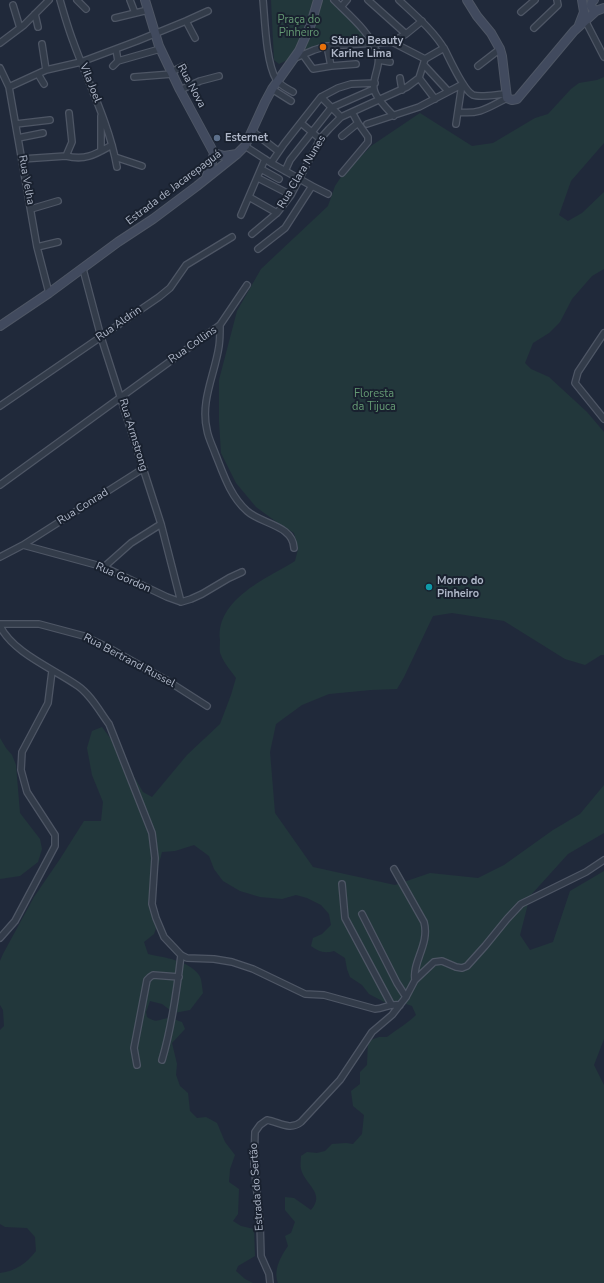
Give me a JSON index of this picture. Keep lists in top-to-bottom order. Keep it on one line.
{"streets":{"street":["Vila Joel","Rua Nova","Rua Clara Nunes","Rua Velha","Estrada de Jacarepaguá","Rua Aldrin","Rua Collins","Rua Armstrong","Rua Conrad","Rua Gordon","Rua Bertrand Russel","Estrada do Sertão"]},"crossings":[["Rua Velha","Estrada de Jacarepaguá"],["Estrada de Jacarepaguá","Rua Armstrong"],["Rua Aldrin","Rua Armstrong"],["Rua Collins","Rua Armstrong"],["Rua Armstrong","Rua Conrad"],["Rua Armstrong","Rua Gordon"],["Rua Conrad","Rua Gordon"]],"parks":["Praça do Pinheiro","Floresta da Tijuca"],"places":["Studio Beauty Karine Lima","Esternet","Morro do Pinheiro"]}
